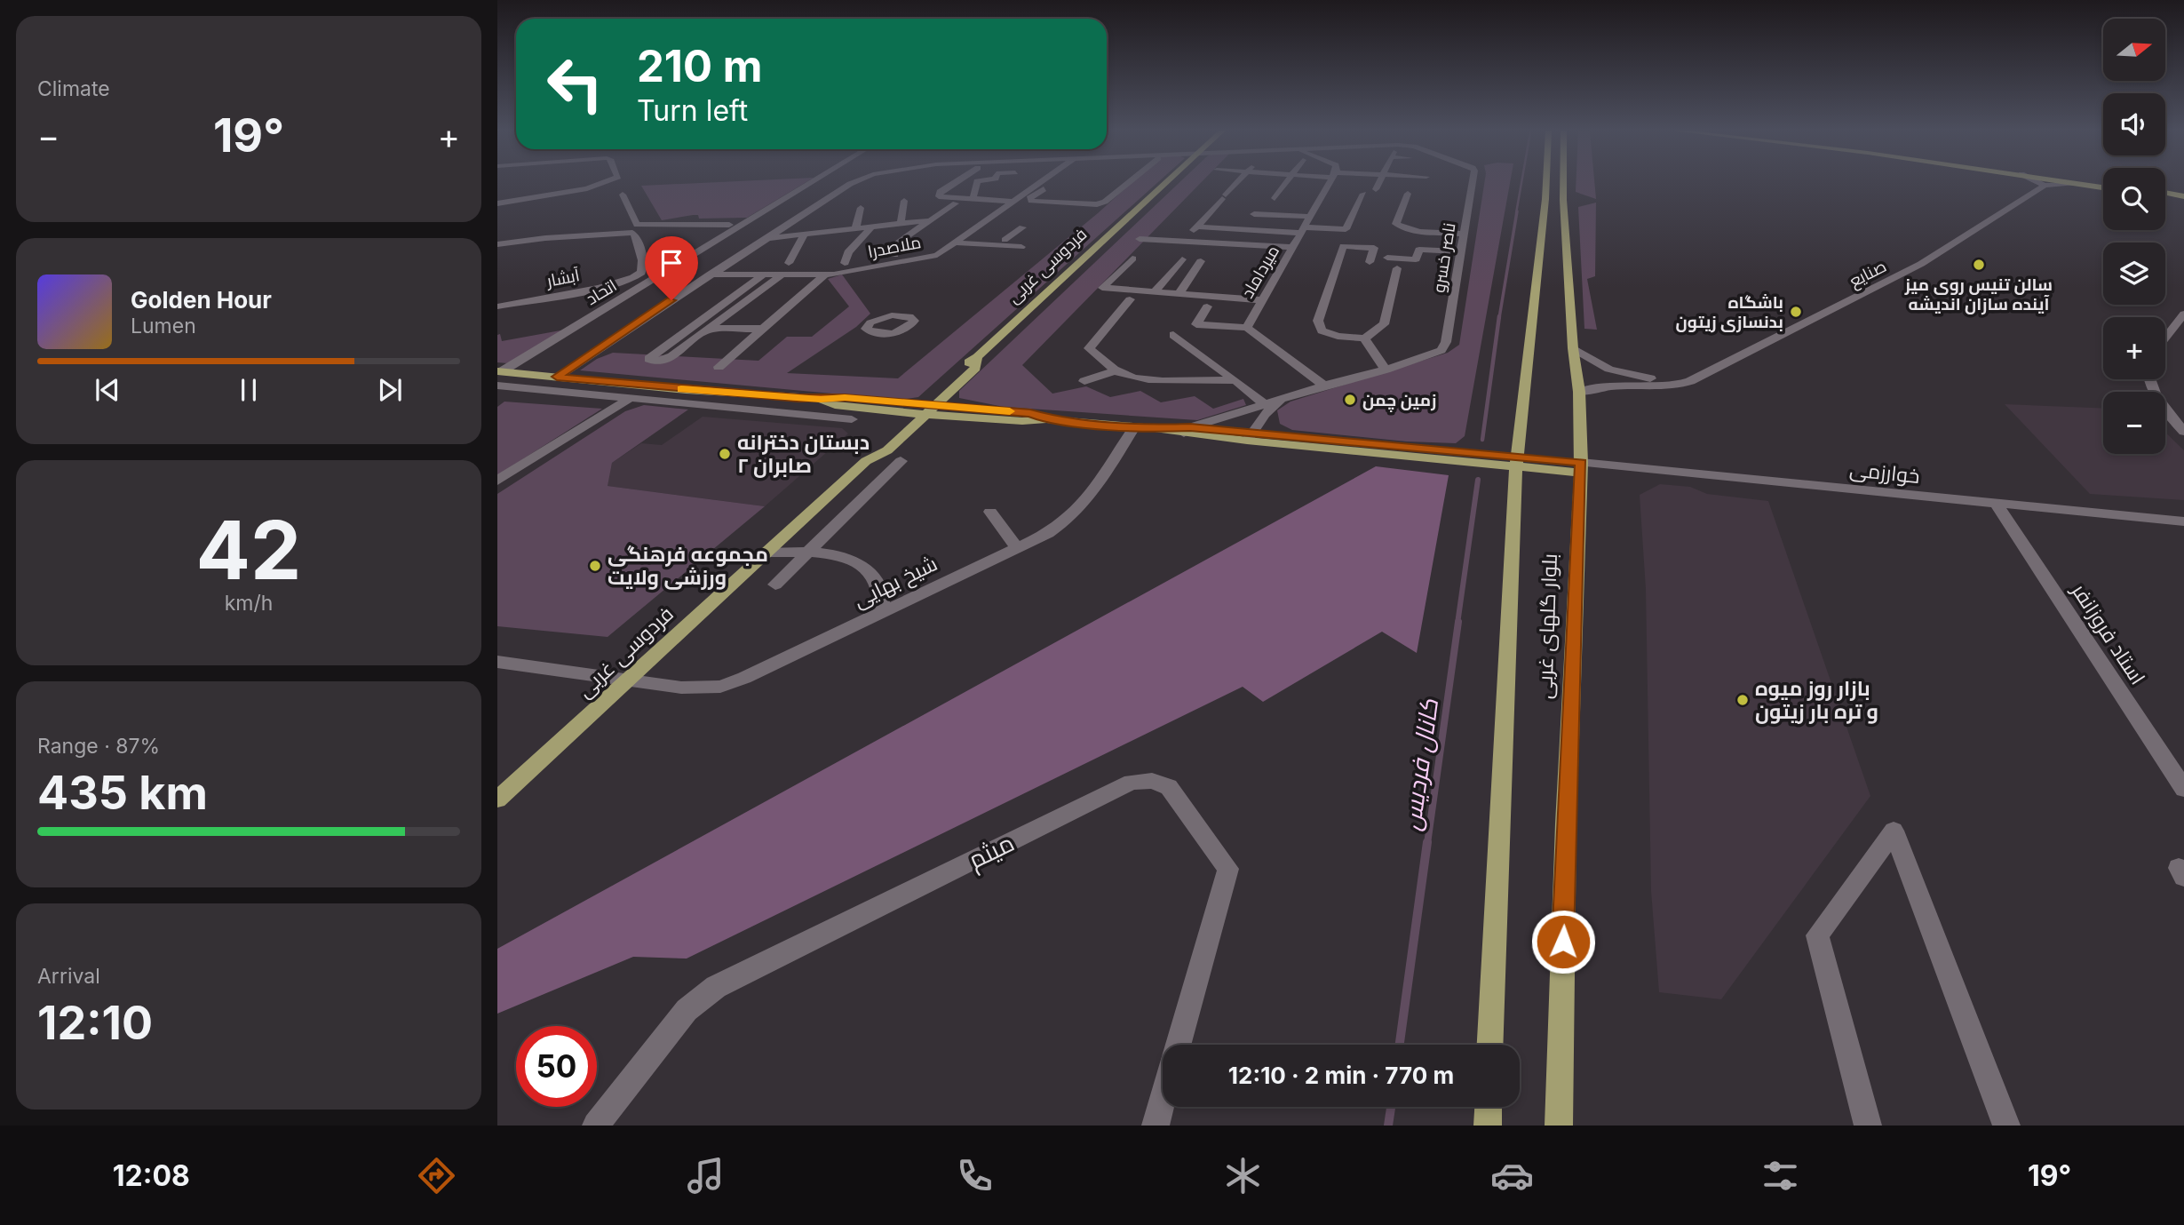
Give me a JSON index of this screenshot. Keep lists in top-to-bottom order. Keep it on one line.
{"streets":{"main road":["فردوسی غربی","بلوار گلهای غربی"],"street":["ملاصدرا","ناصر خسرو","میرداماد","صنایع","آبشار","اتحاد","خوارزمی","شیخ بهایی","استاد فروزانفر","میثم"]},"crossings":[["ناصر خسرو","میرداماد"],["فردوسی غربی","شیخ بهایی"],["خوارزمی","بلوار گلهای غربی"],["خوارزمی","استاد فروزانفر"]],"water":["کانال فردیس"],"places":["سالن تنیس روی میز آینده سازان اندیشه","باشگاه بدنسازی زیتون","زمین چمن","دبستان دخترانه صابران ۲","مجموعه فرهنگی ورزشی ولایت","بازار روز میوه و تره بار زیتون"],"north":"right","page":{"tile":["Climate",["42","km/h"],["Range · 87%","435 km"],["Arrival","12:10"]],"map_buttons":["+","−"],"turn":["210 m","Turn left"],"heat":["−","19°","+"],"song":["Golden Hour","Lumen"],"limit":"50","trip":"12:10 · 2 min · 770 m","tabs":["12:08","19°"]}}
